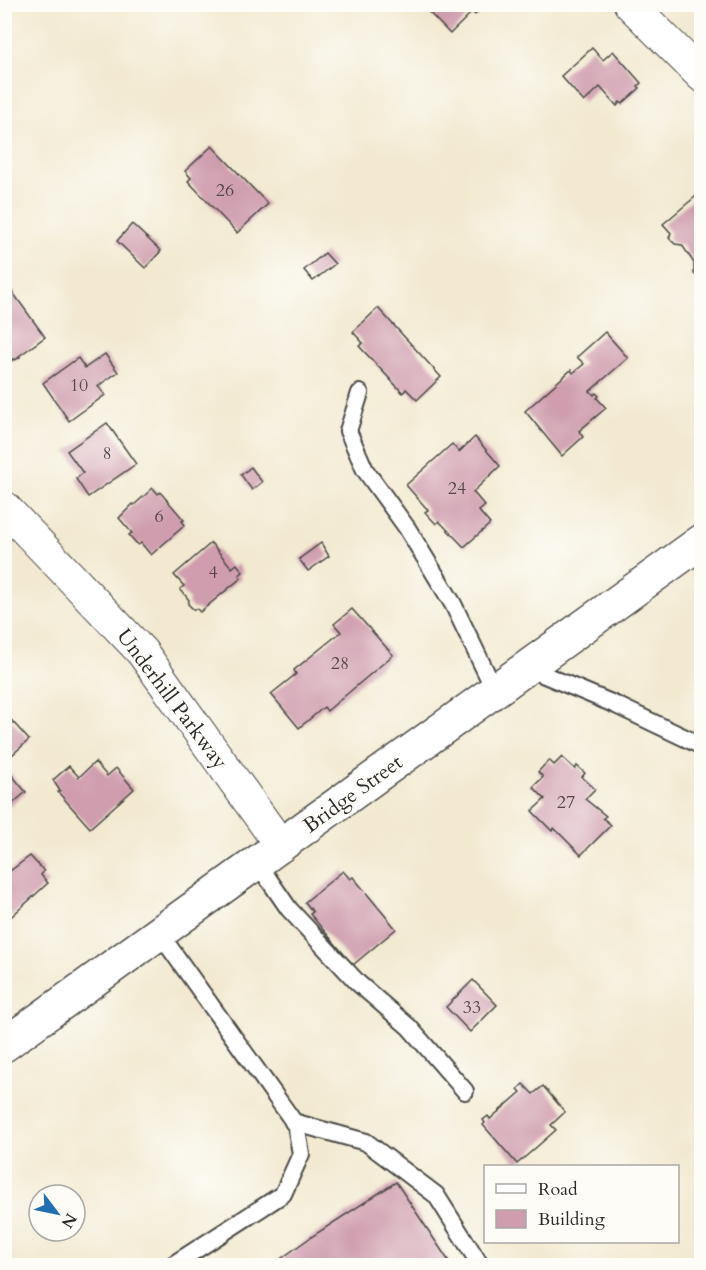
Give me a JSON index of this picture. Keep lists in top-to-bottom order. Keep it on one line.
{"streets":{"main road":["Bridge Street"],"street":["Underhill Parkway"]},"crossings":[["Underhill Parkway","Bridge Street"]],"house_numbers":["26","10","8","24","6","4","28","27","33"],"legend":["Road","Building"],"north":"bottom right"}
